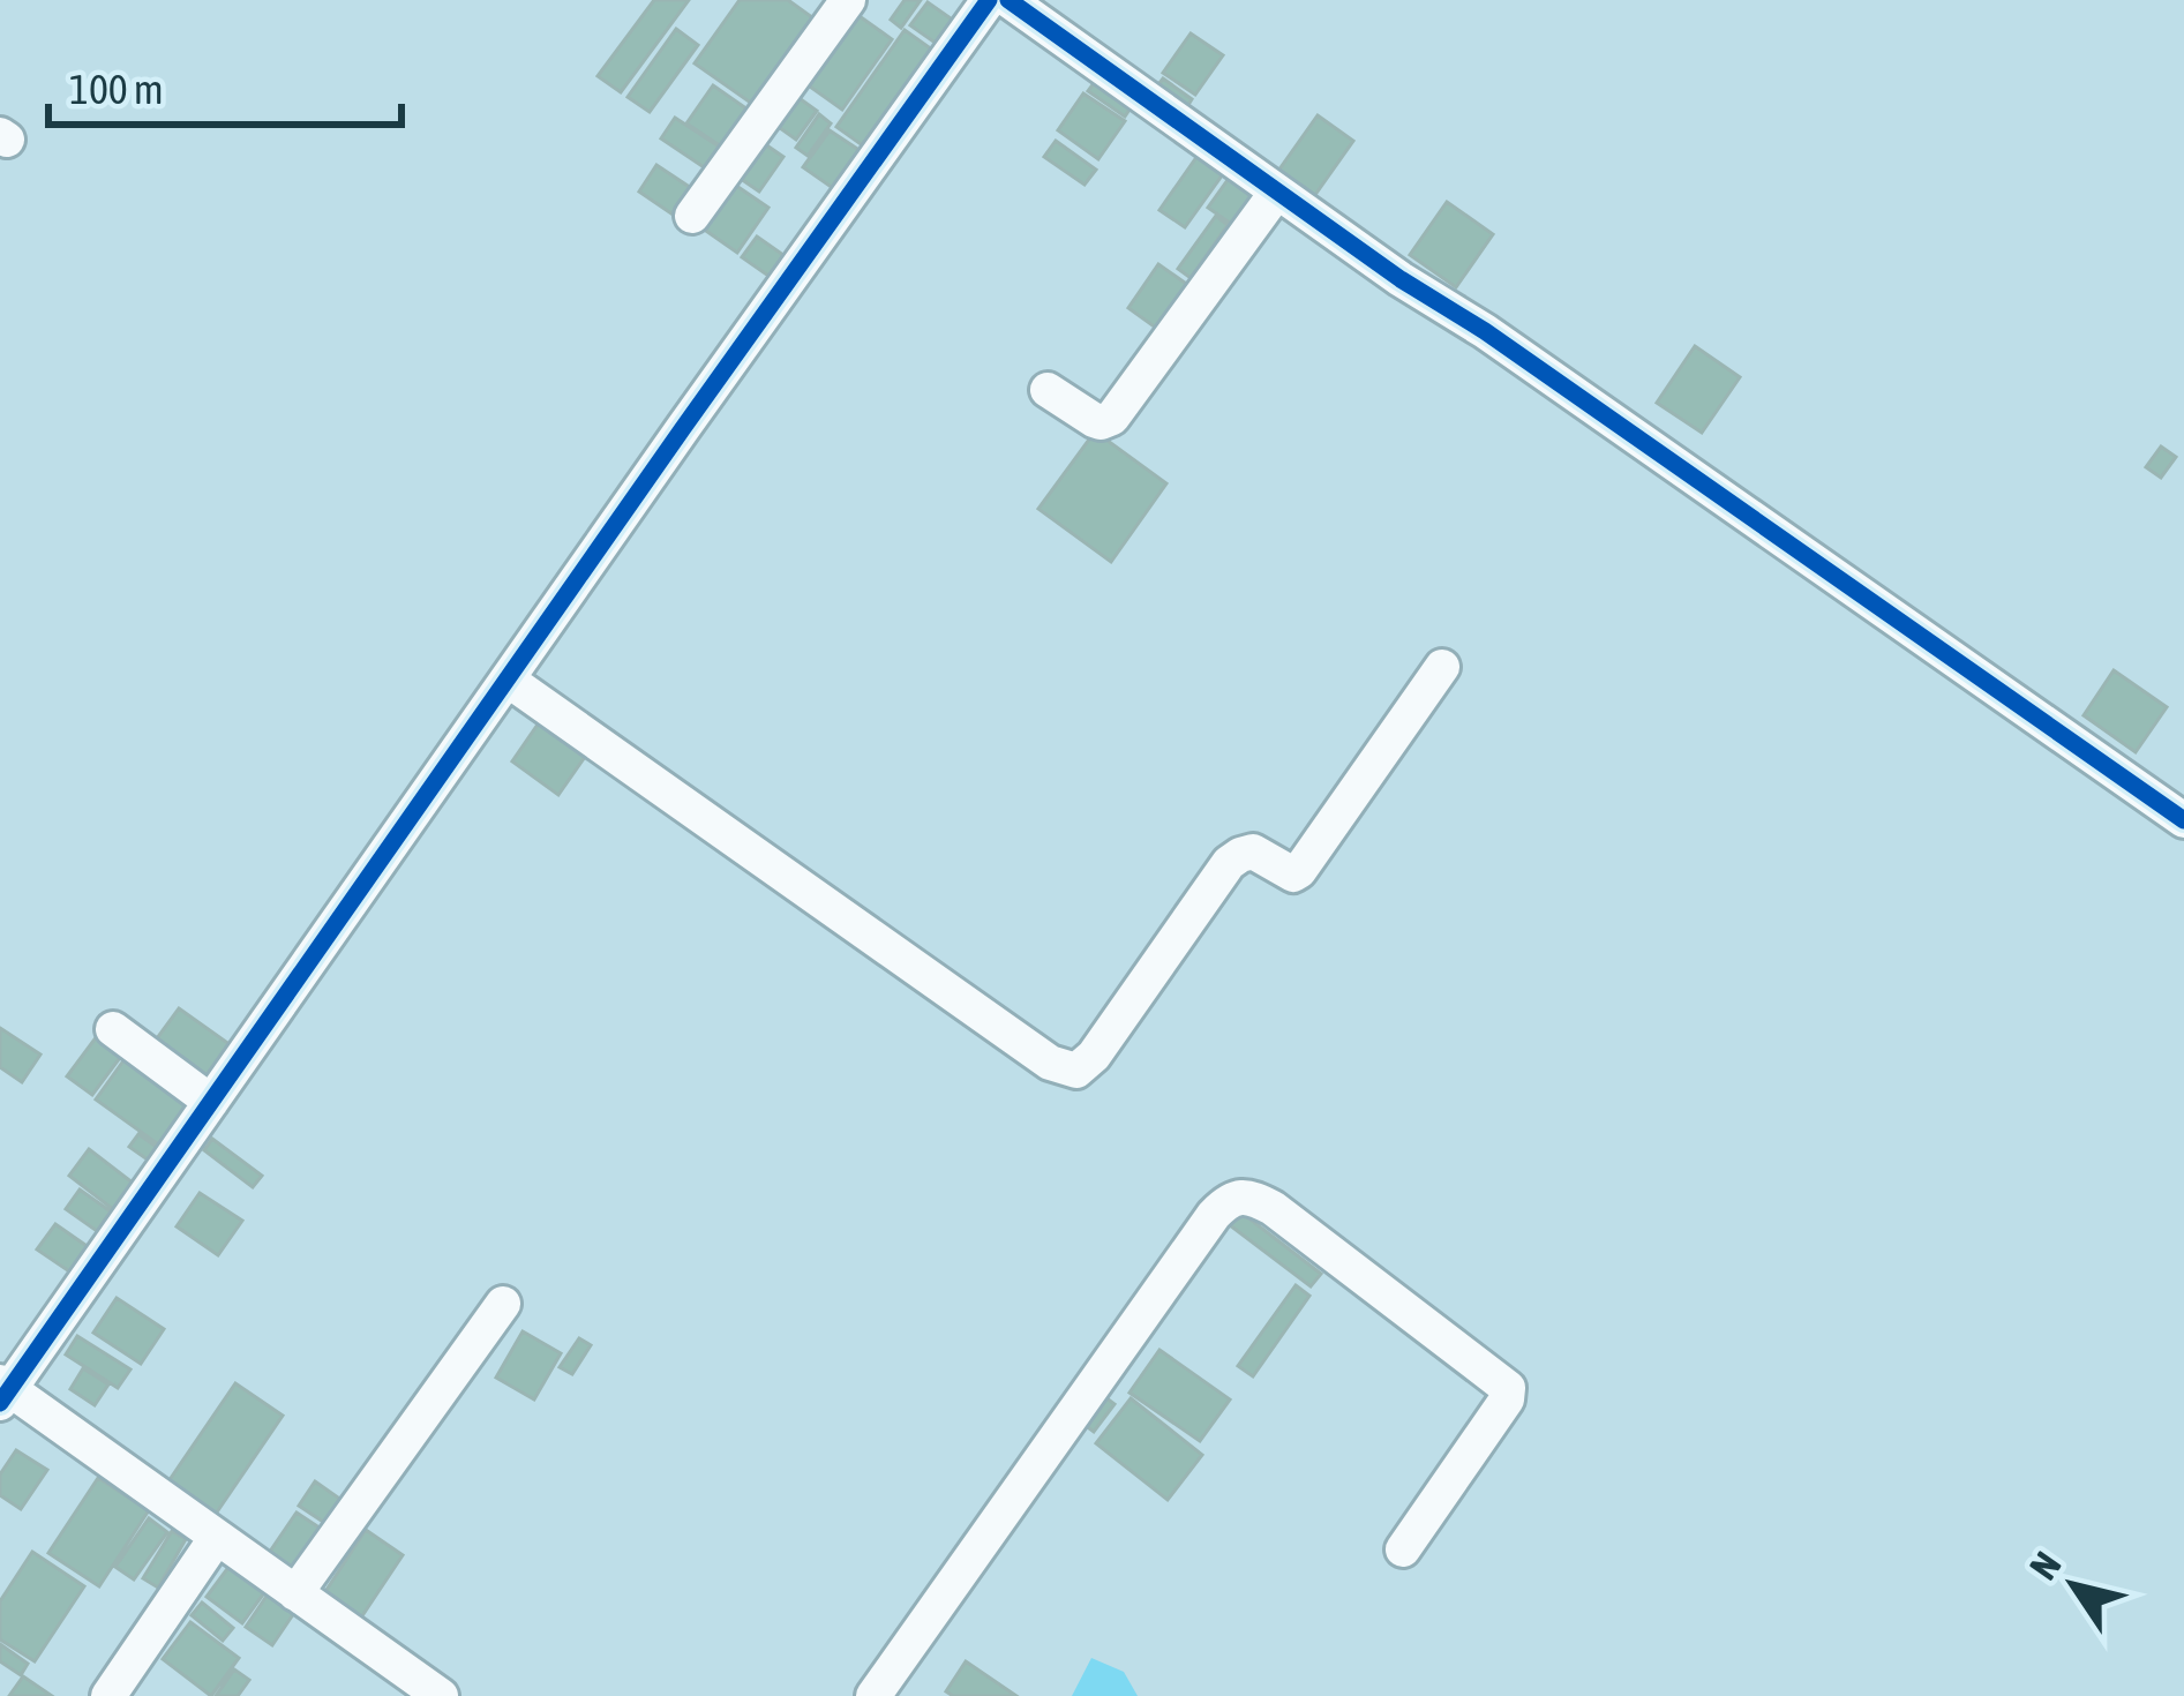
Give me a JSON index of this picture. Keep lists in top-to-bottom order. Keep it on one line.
{"scale_bar":"100 m","north":"top left"}
